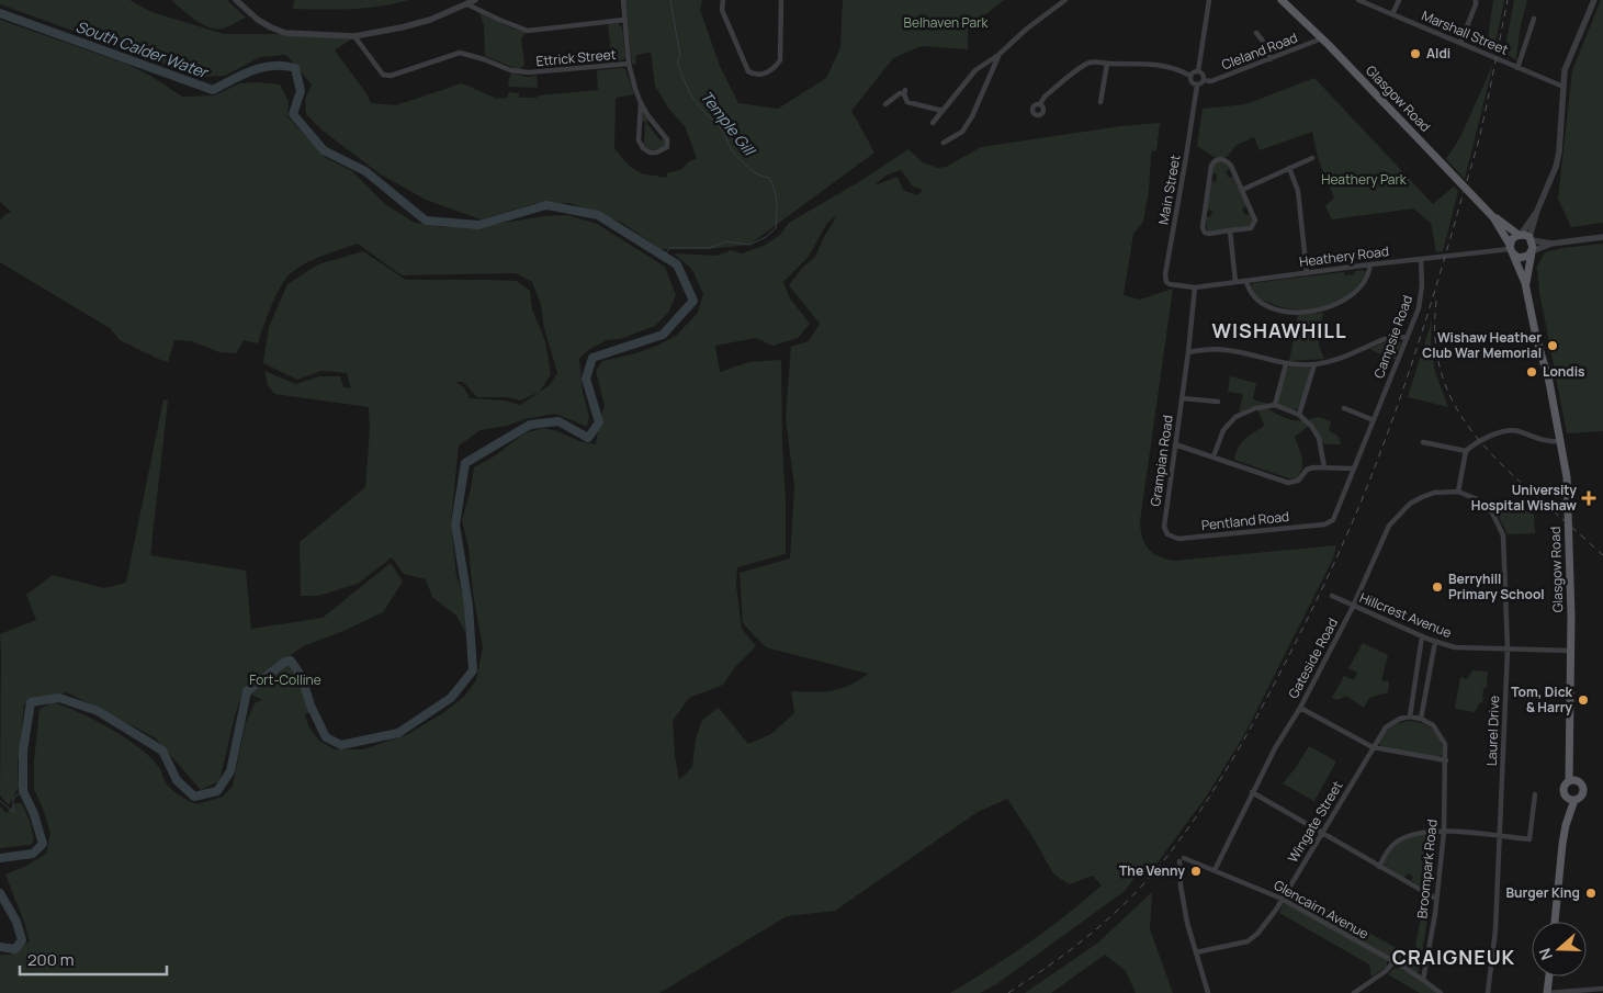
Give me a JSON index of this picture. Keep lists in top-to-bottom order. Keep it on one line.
{"streets":{"main road":["Glasgow Road"],"street":["Marshall Street","Cleland Road","Ettrick Street","Main Street","Heathery Road","Campsie Road","Grampian Road","Pentland Road","Hillcrest Avenue","Gateside Road","Laurel Drive","Wingate Street","Broompark Road","Glencairn Avenue"]},"crossings":[["Cleland Road","Glasgow Road"],["Cleland Road","Main Street"],["Glasgow Road","Heathery Road"],["Glasgow Road","Hillcrest Avenue"],["Main Street","Heathery Road"],["Heathery Road","Campsie Road"],["Heathery Road","Grampian Road"],["Campsie Road","Pentland Road"],["Grampian Road","Pentland Road"],["Hillcrest Avenue","Gateside Road"],["Hillcrest Avenue","Laurel Drive"],["Gateside Road","Laurel Drive"],["Gateside Road","Glencairn Avenue"],["Wingate Street","Glencairn Avenue"],["Broompark Road","Glencairn Avenue"]],"districts":["WISHAWHILL","CRAIGNEUK"],"water":["South Calder Water","Temple Gill"],"parks":["Belhaven Park","Heathery Park","Fort-Colline"],"places":{"other":["Aldi","Wishaw Heather Club War Memorial","Londis","Berryhill Primary School","Tom, Dick & Harry","The Venny","Burger King"],"health":["University Hospital Wishaw"]},"scale_bar":"200 m","north":"left"}
